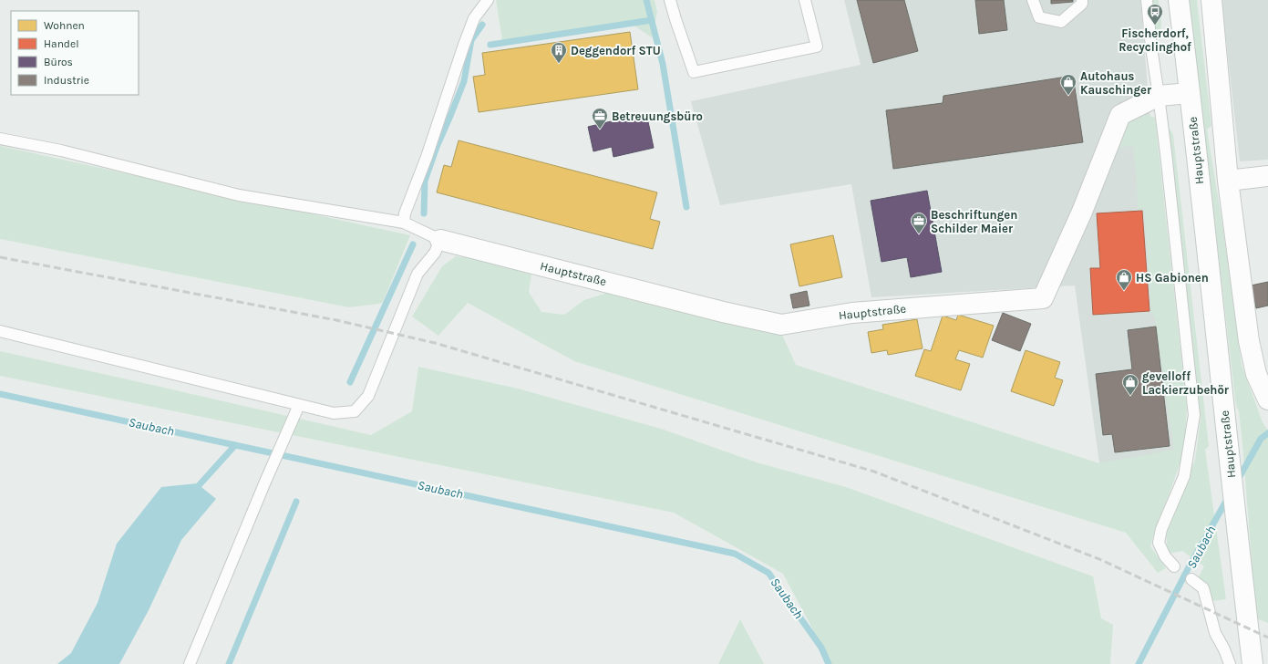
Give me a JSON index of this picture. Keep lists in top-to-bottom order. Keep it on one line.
{"streets":{"street":["Hauptstraße"]},"water":["Saubach"],"places":{"bus stop":["Fischerdorf, Recyclinghof"],"building":["Deggendorf STU"],"shop":["Autohaus Kauschinger","HS Gabionen","gevelloff Lackierzubehör"],"office":["Betreuungsbüro","Beschriftungen Schilder Maier"]},"legend":["Wohnen","Handel","Büros","Industrie"]}
